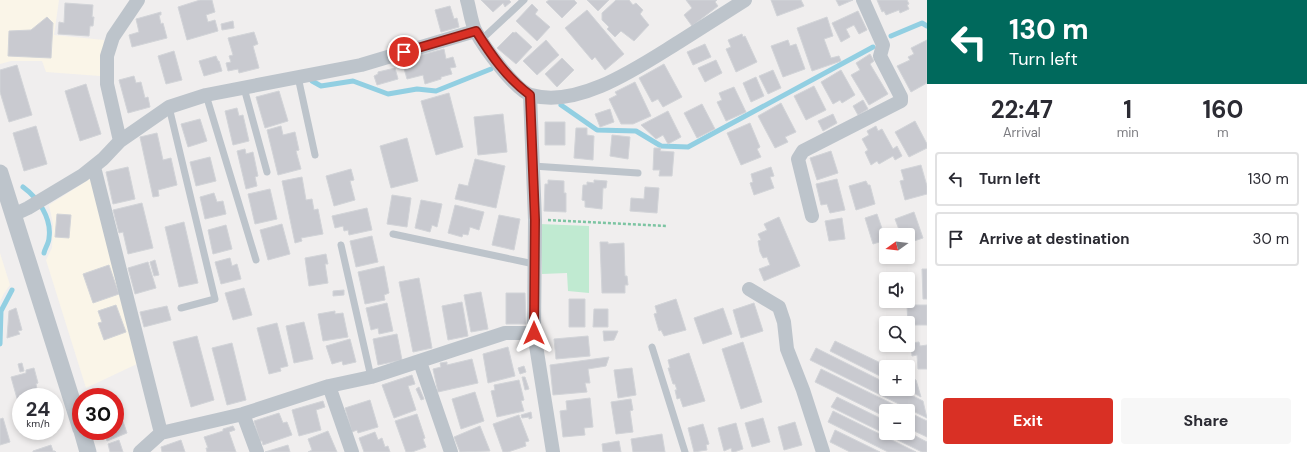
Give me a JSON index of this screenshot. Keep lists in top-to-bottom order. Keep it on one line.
{"north":"left","page":{"turn":["130 m","Turn left"],"eta":["22:47","Arrival","1","min","160","m"],"list":[{"name":"Turn left","value":"130 m"},{"name":"Arrive at destination","value":"30 m"}],"map_buttons":["+","−"],"speed":"24 km/h","limit":"30","buttons":["Exit","Share"]}}
